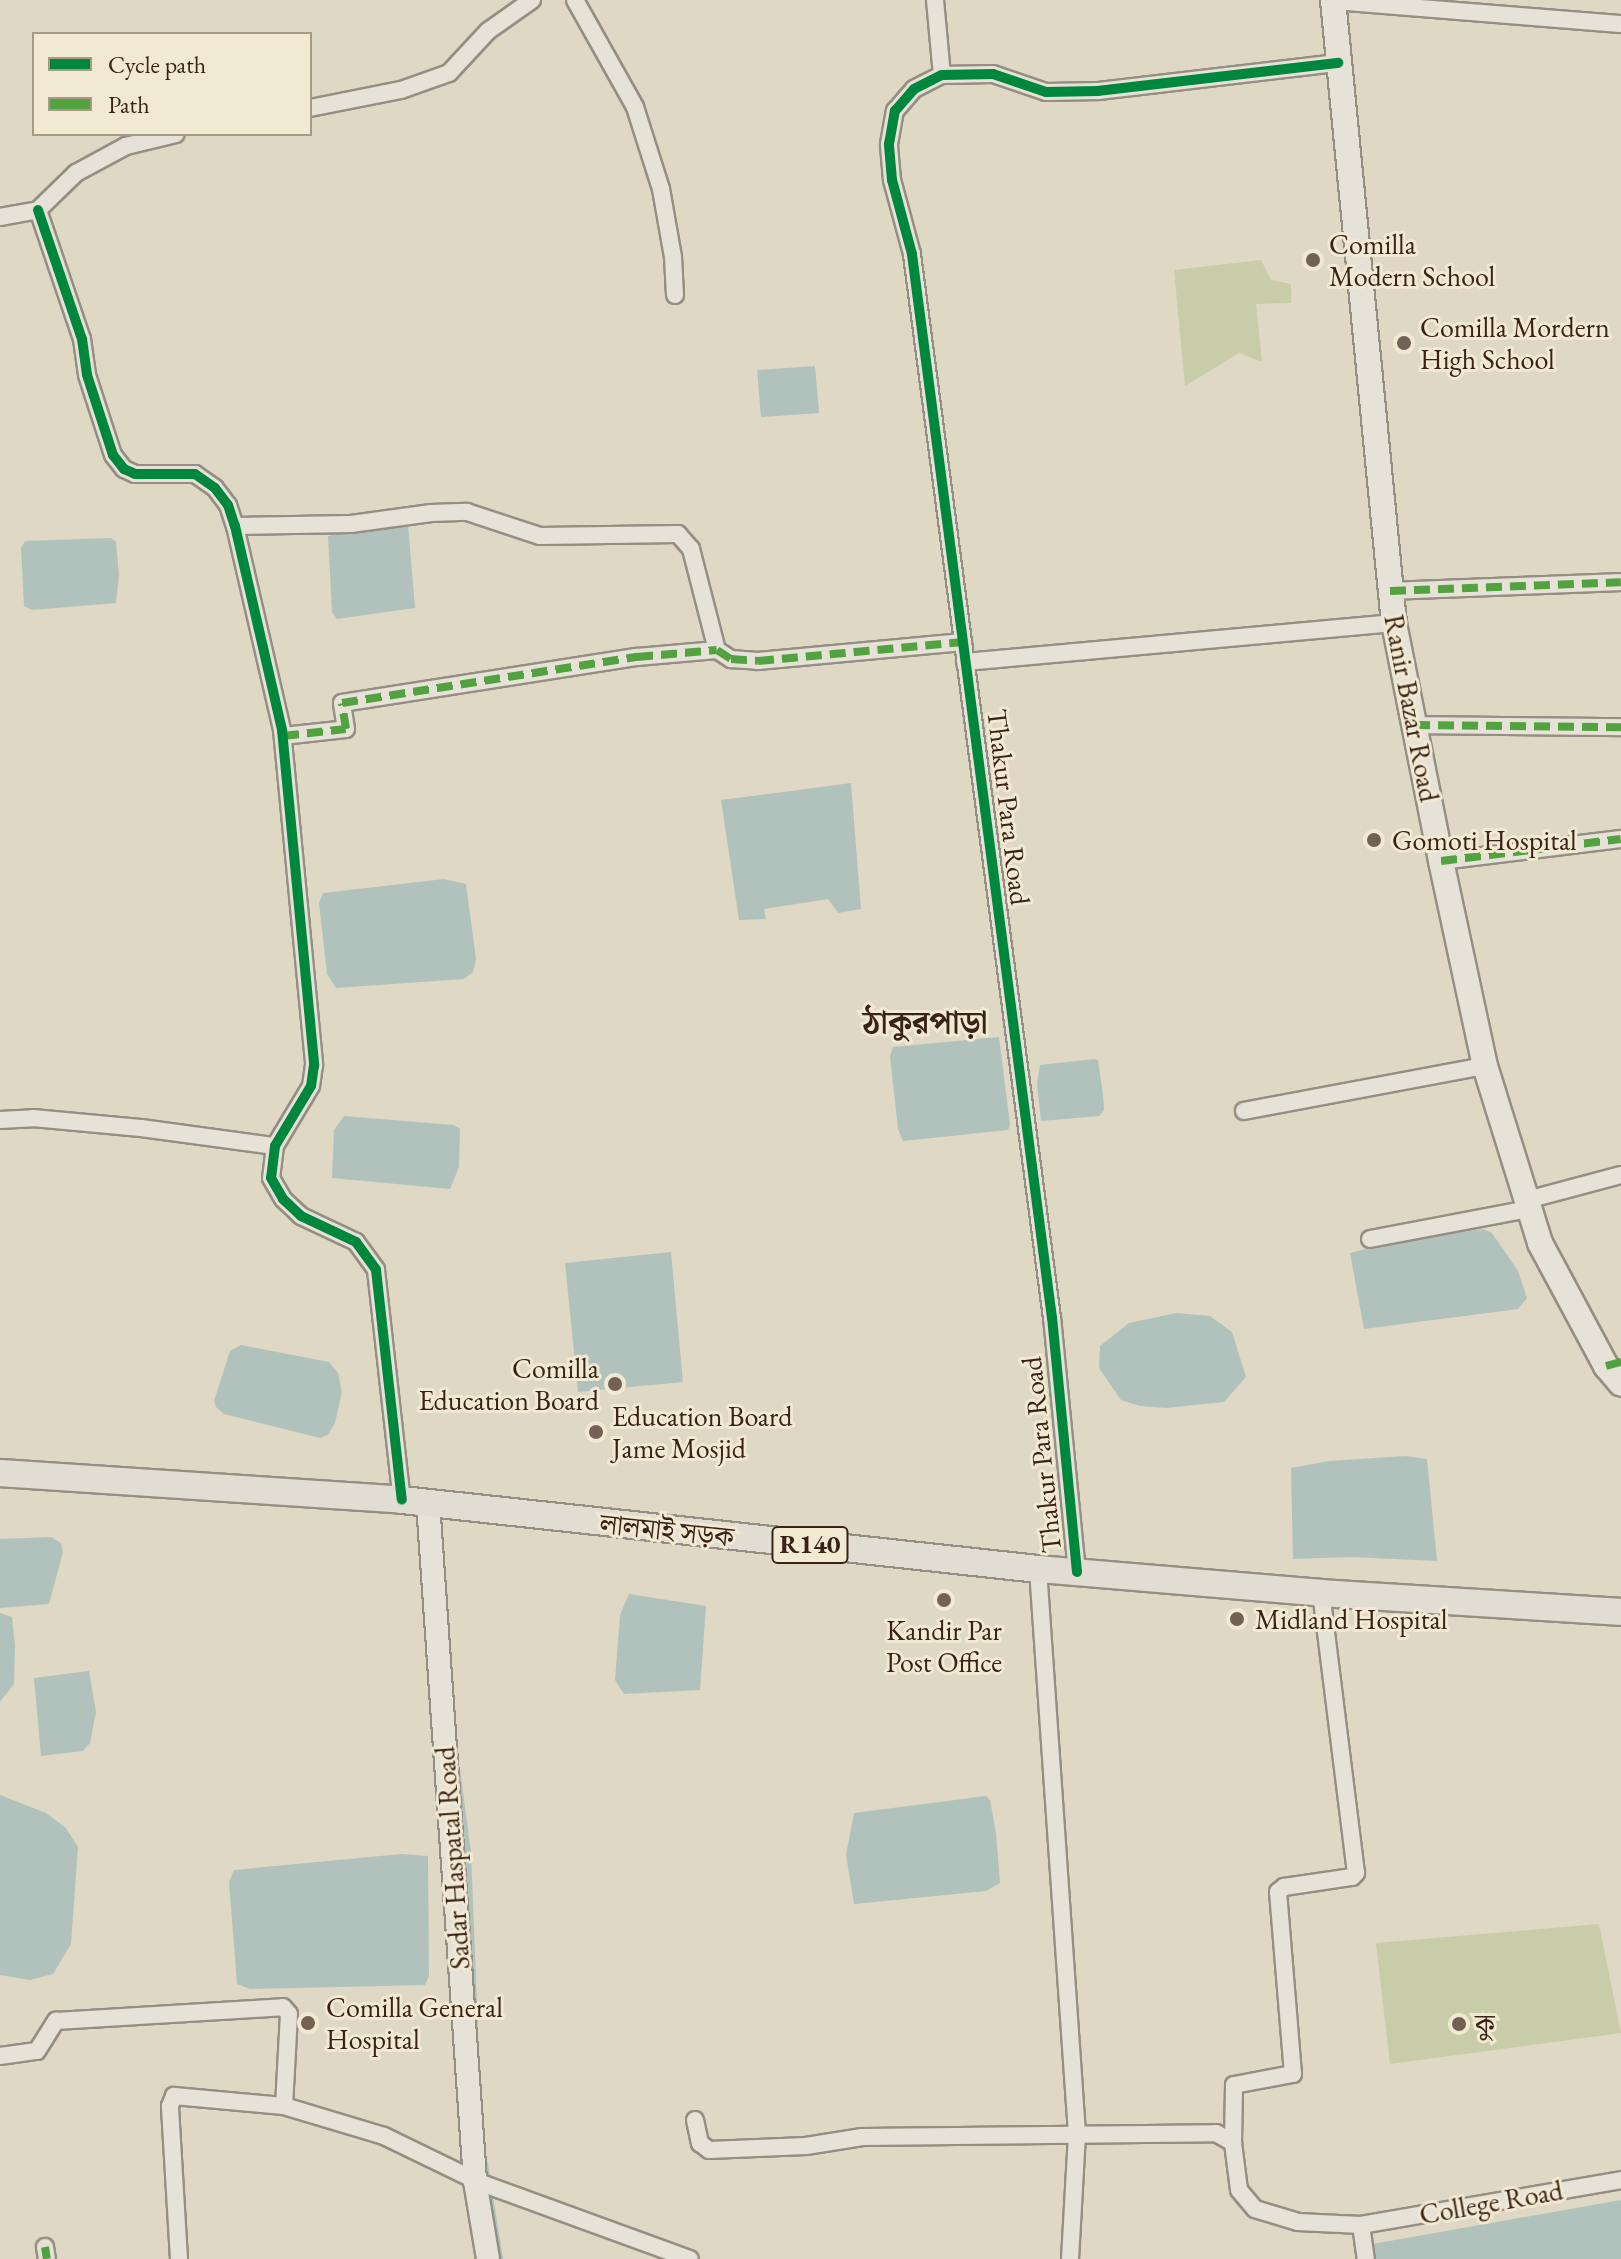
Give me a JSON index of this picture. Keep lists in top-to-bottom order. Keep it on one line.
{"streets":{"main road":["Ranir Bazar Road","লালমাই সড়ক","R140"],"street":["Thakur Para Road","Sadar Haspatal Road","College Road"]},"crossings":[["Thakur Para Road","লালমাই সড়ক"],["লালমাই সড়ক","Sadar Haspatal Road"],["লালমাই সড়ক","College Road"]],"districts":["ঠাকুরপাড়া"],"places":["Comilla Modern School","Comilla Mordern High School","Gomoti Hospital","Comilla Education Board","Education Board Jame Mosjid","Kandir Par Post Office","Midland Hospital","Comilla General Hospital","কু"],"legend":["Cycle path","Path"]}
